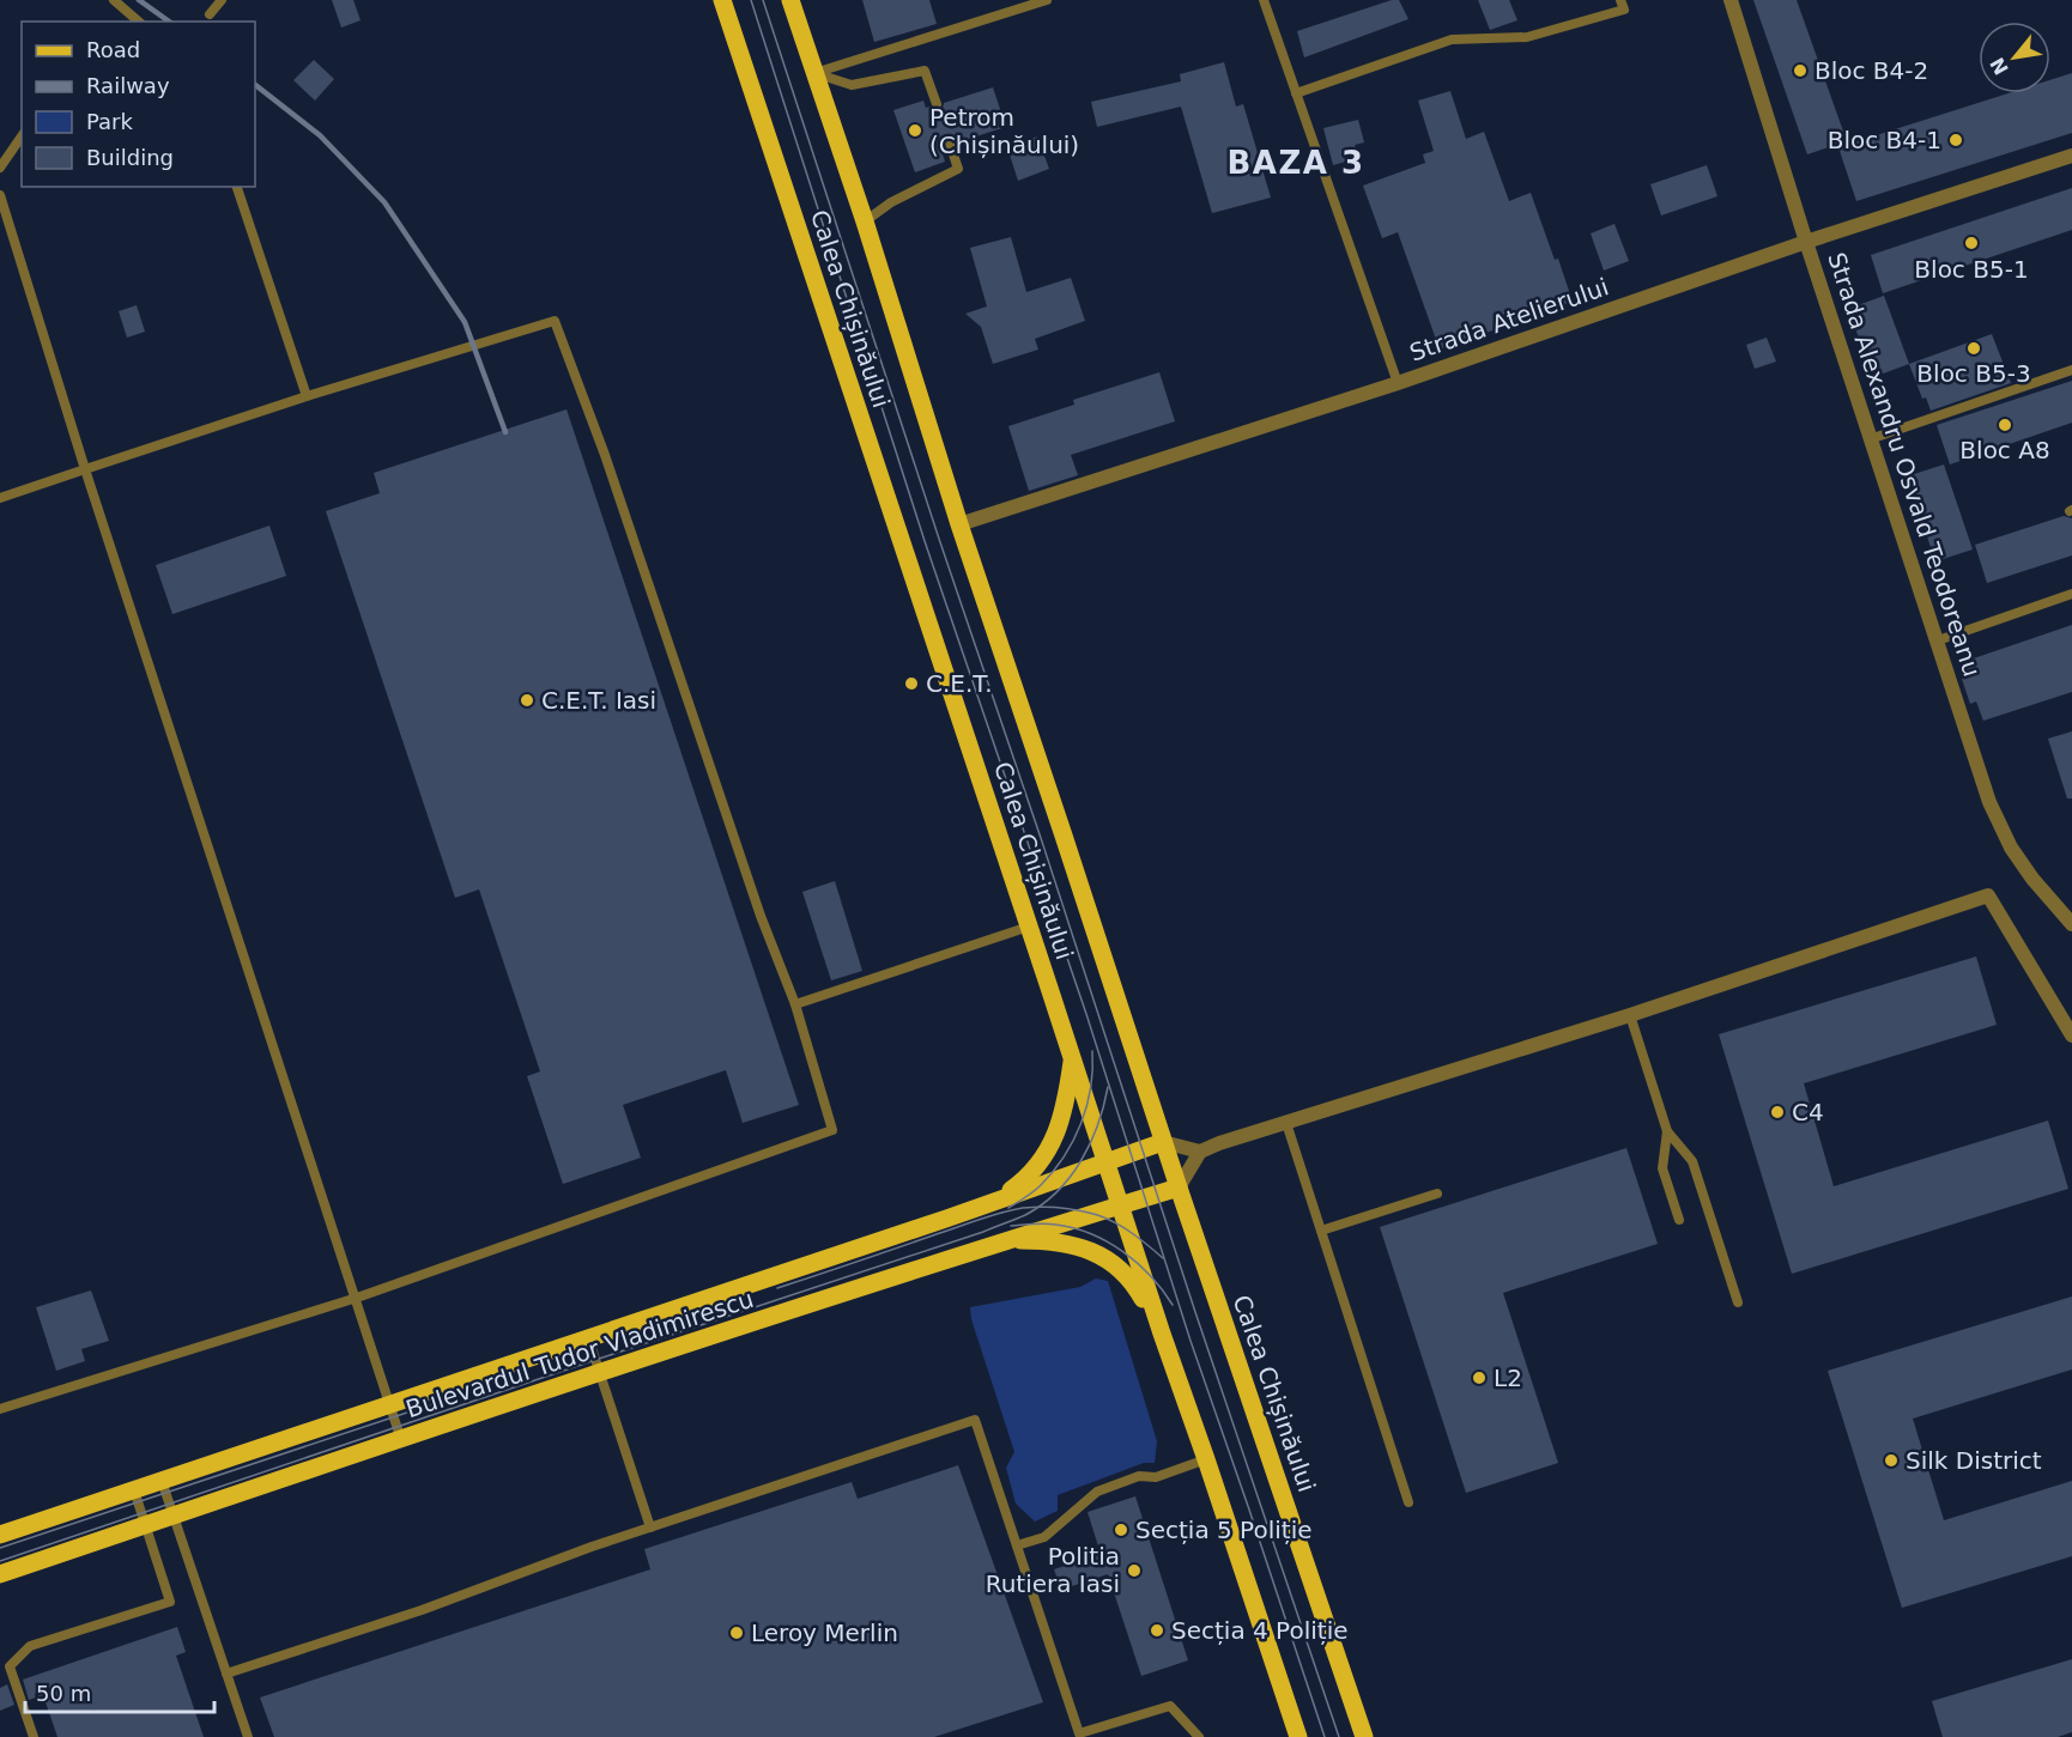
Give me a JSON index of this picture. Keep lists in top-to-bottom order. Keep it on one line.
{"streets":{"main road":["Calea Chișinăului","Bulevardul Tudor Vladimirescu"],"street":["Strada Atelierului","Strada Alexandru Osvald Teodoreanu"]},"crossings":[["Calea Chișinăului","Strada Atelierului"],["Calea Chișinăului","Bulevardul Tudor Vladimirescu"],["Strada Atelierului","Strada Alexandru Osvald Teodoreanu"]],"districts":["BAZA 3"],"places":["Bloc B4-2","Petrom (Chișinăului)","Bloc B4-1","Bloc B5-1","Bloc B5-3","Bloc A8","C.E.T.","C.E.T. Iasi","C4","L2","Silk District","Secția 5 Poliție","Politia Rutiera Iasi","Secția 4 Poliție","Leroy Merlin"],"legend":["Road","Railway","Park","Building"],"scale_bar":"50 m","north":"bottom left"}
